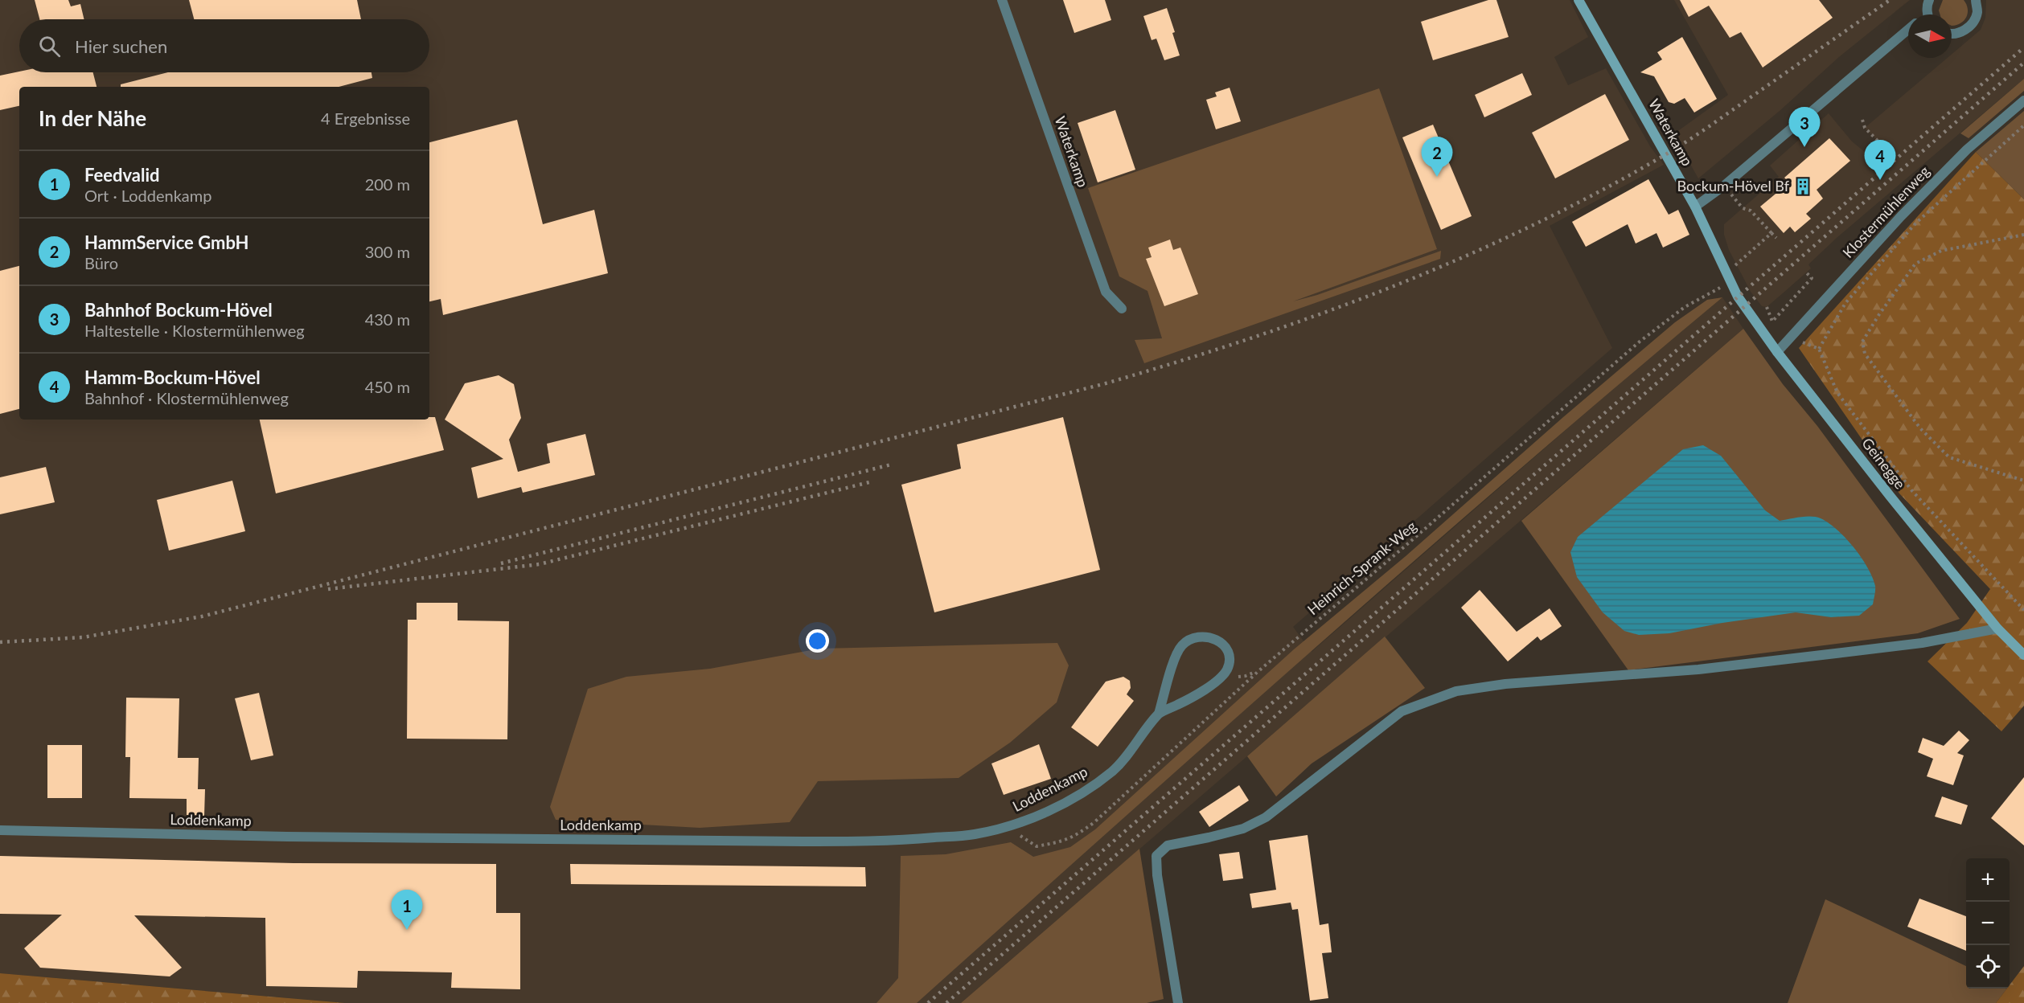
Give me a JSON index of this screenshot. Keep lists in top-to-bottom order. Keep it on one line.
{"streets":{"street":["Waterkamp","Klostermühlenweg","Geinegge","Loddenkamp"],"path":["Heinrich-Sprank-Weg"]},"crossings":[["Waterkamp","Geinegge"],["Waterkamp","Heinrich-Sprank-Weg"],["Klostermühlenweg","Geinegge"],["Geinegge","Heinrich-Sprank-Weg"],["Heinrich-Sprank-Weg","Loddenkamp"]],"places":{"building":["Bockum-Hövel Bf"]},"north":"right","page":{"search":"Hier suchen","heading":["In der Nähe","4 Ergebnisse"],"pins":["3","2","4","1"],"list":[{"mark":"1","name":"Feedvalid","note":"Ort · Loddenkamp","value":"200 m"},{"mark":"2","name":"HammService GmbH","note":"Büro","value":"300 m"},{"mark":"3","name":"Bahnhof Bockum-Hövel","note":"Haltestelle · Klostermühlenweg","value":"430 m"},{"mark":"4","name":"Hamm-Bockum-Hövel","note":"Bahnhof · Klostermühlenweg","value":"450 m"}],"map_buttons":["+","−"]}}
